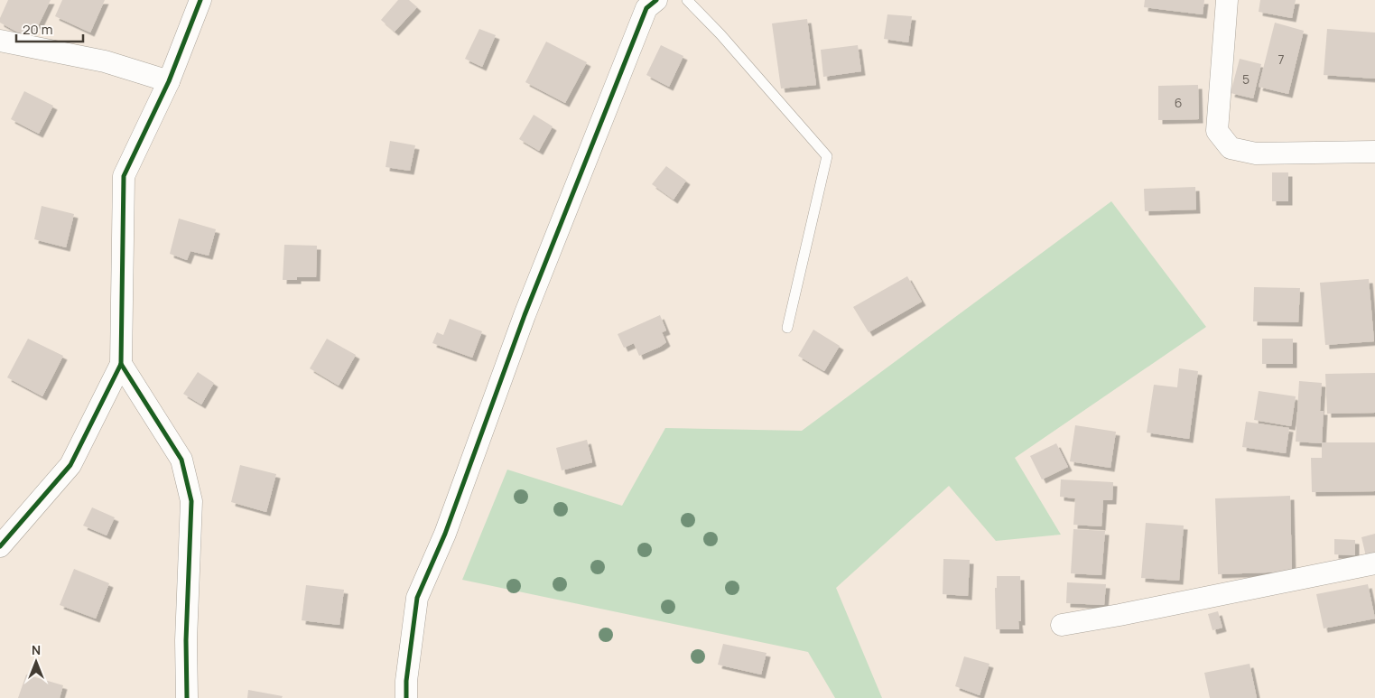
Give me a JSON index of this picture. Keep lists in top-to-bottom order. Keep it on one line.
{"house_numbers":["7","5","6"],"scale_bar":"20 m","north":"top"}
